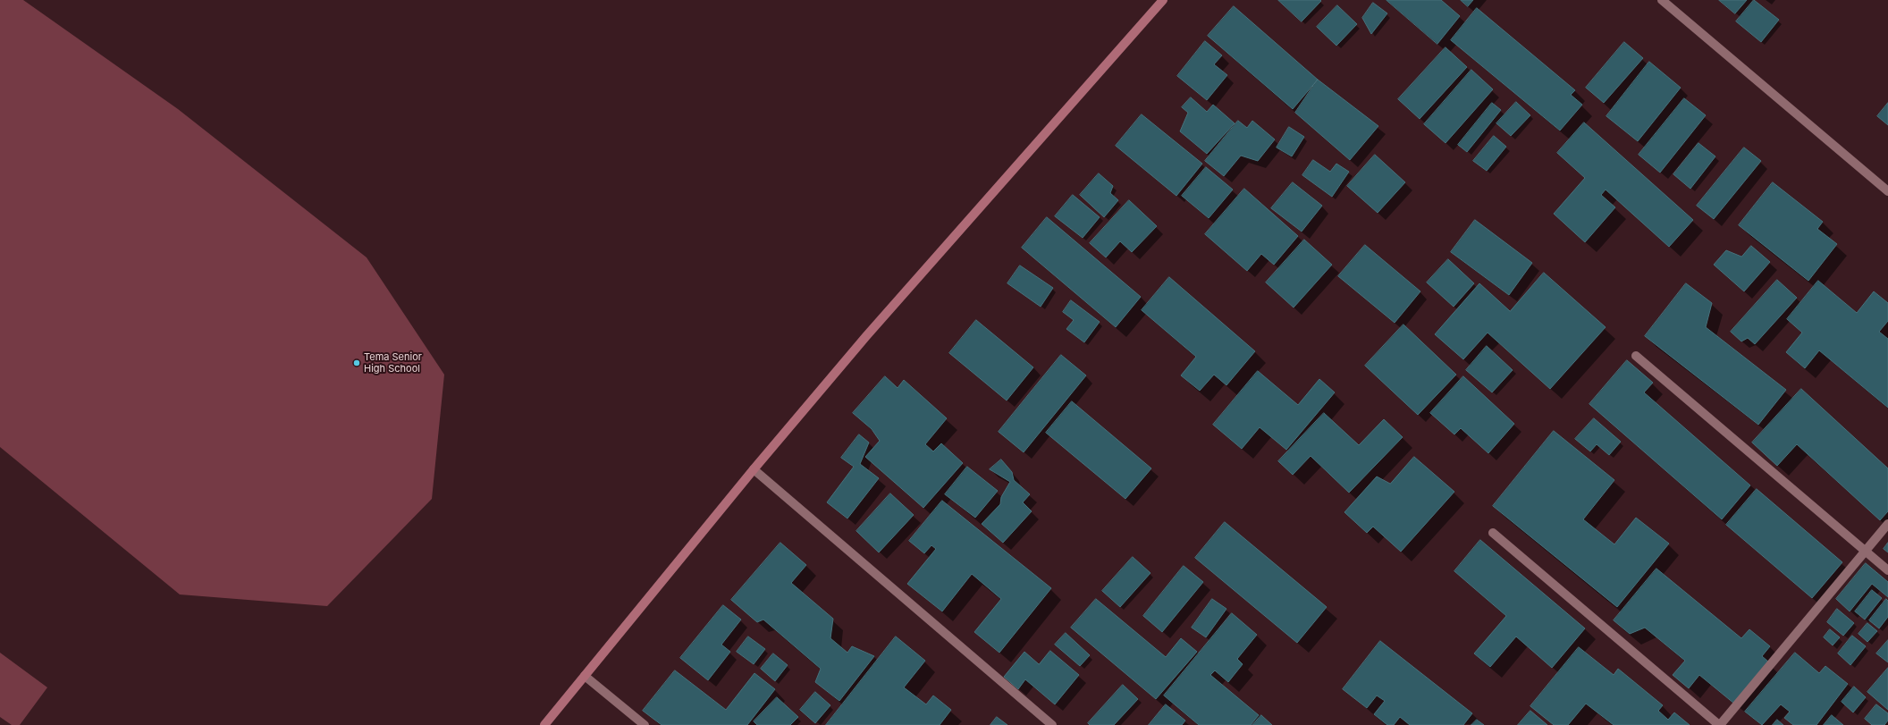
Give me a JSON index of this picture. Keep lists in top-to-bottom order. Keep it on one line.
{"places":["Tema Senior High School"]}
